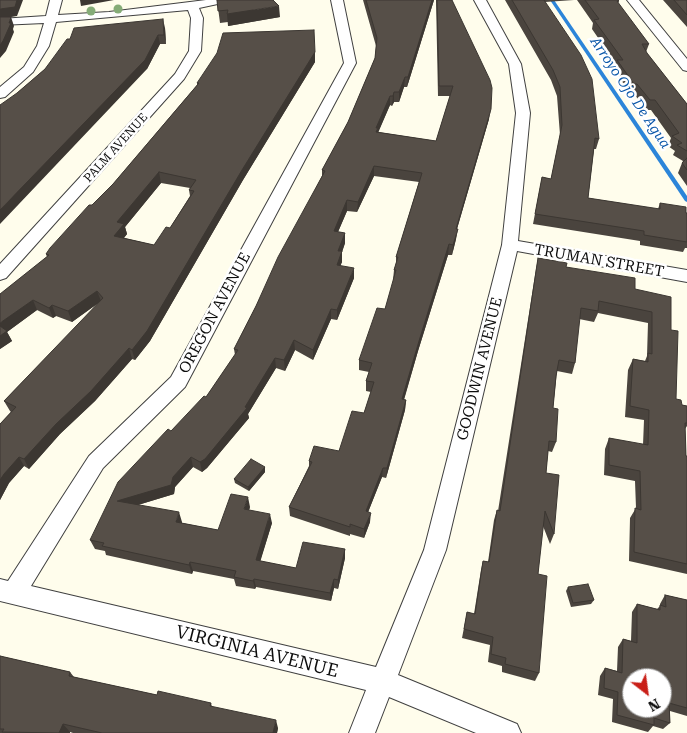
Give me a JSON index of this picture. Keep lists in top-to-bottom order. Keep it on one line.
{"streets":{"street":["PALM AVENUE","TRUMAN STREET","OREGON AVENUE","GOODWIN AVENUE","VIRGINIA AVENUE"]},"crossings":[["TRUMAN STREET","GOODWIN AVENUE"],["OREGON AVENUE","VIRGINIA AVENUE"],["GOODWIN AVENUE","VIRGINIA AVENUE"]],"water":["Arroyo Ojo De Agua"],"north":"bottom right"}
